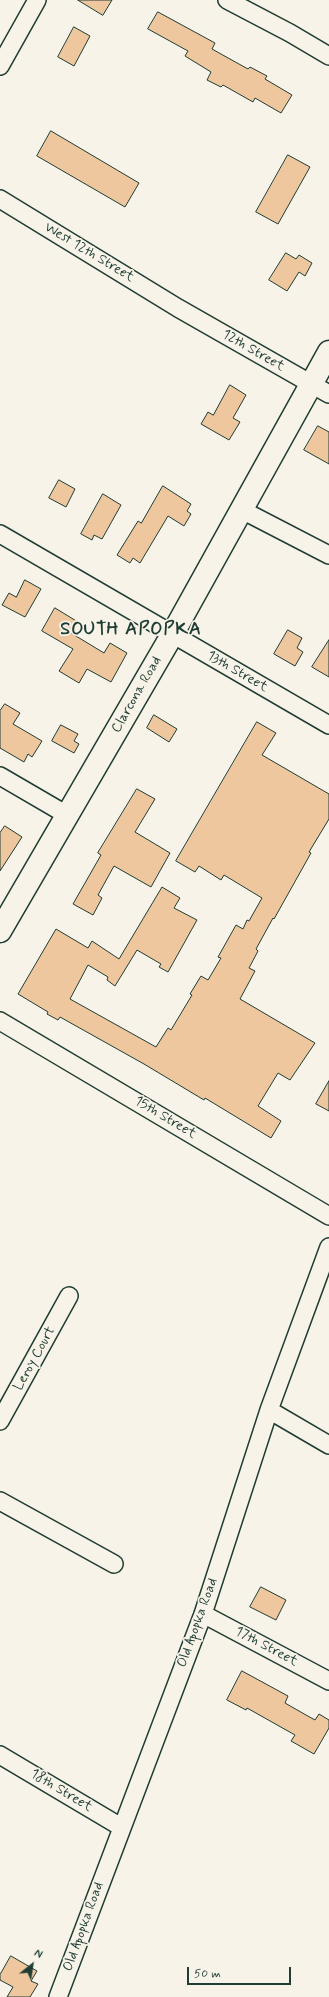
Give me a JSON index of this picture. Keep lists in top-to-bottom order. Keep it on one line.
{"streets":{"main road":["Clarcona Road"],"street":["West 12th Street","12th Street","13th Street","15th Street","Leroy Court","Old Apopka Road","17th Street","18th Street"]},"crossings":[["West 12th Street","12th Street"],["12th Street","Clarcona Road"],["13th Street","Clarcona Road"],["Old Apopka Road","17th Street"],["Old Apopka Road","18th Street"]],"districts":["SOUTH APOPKA"],"scale_bar":"50 m","north":"top right"}
